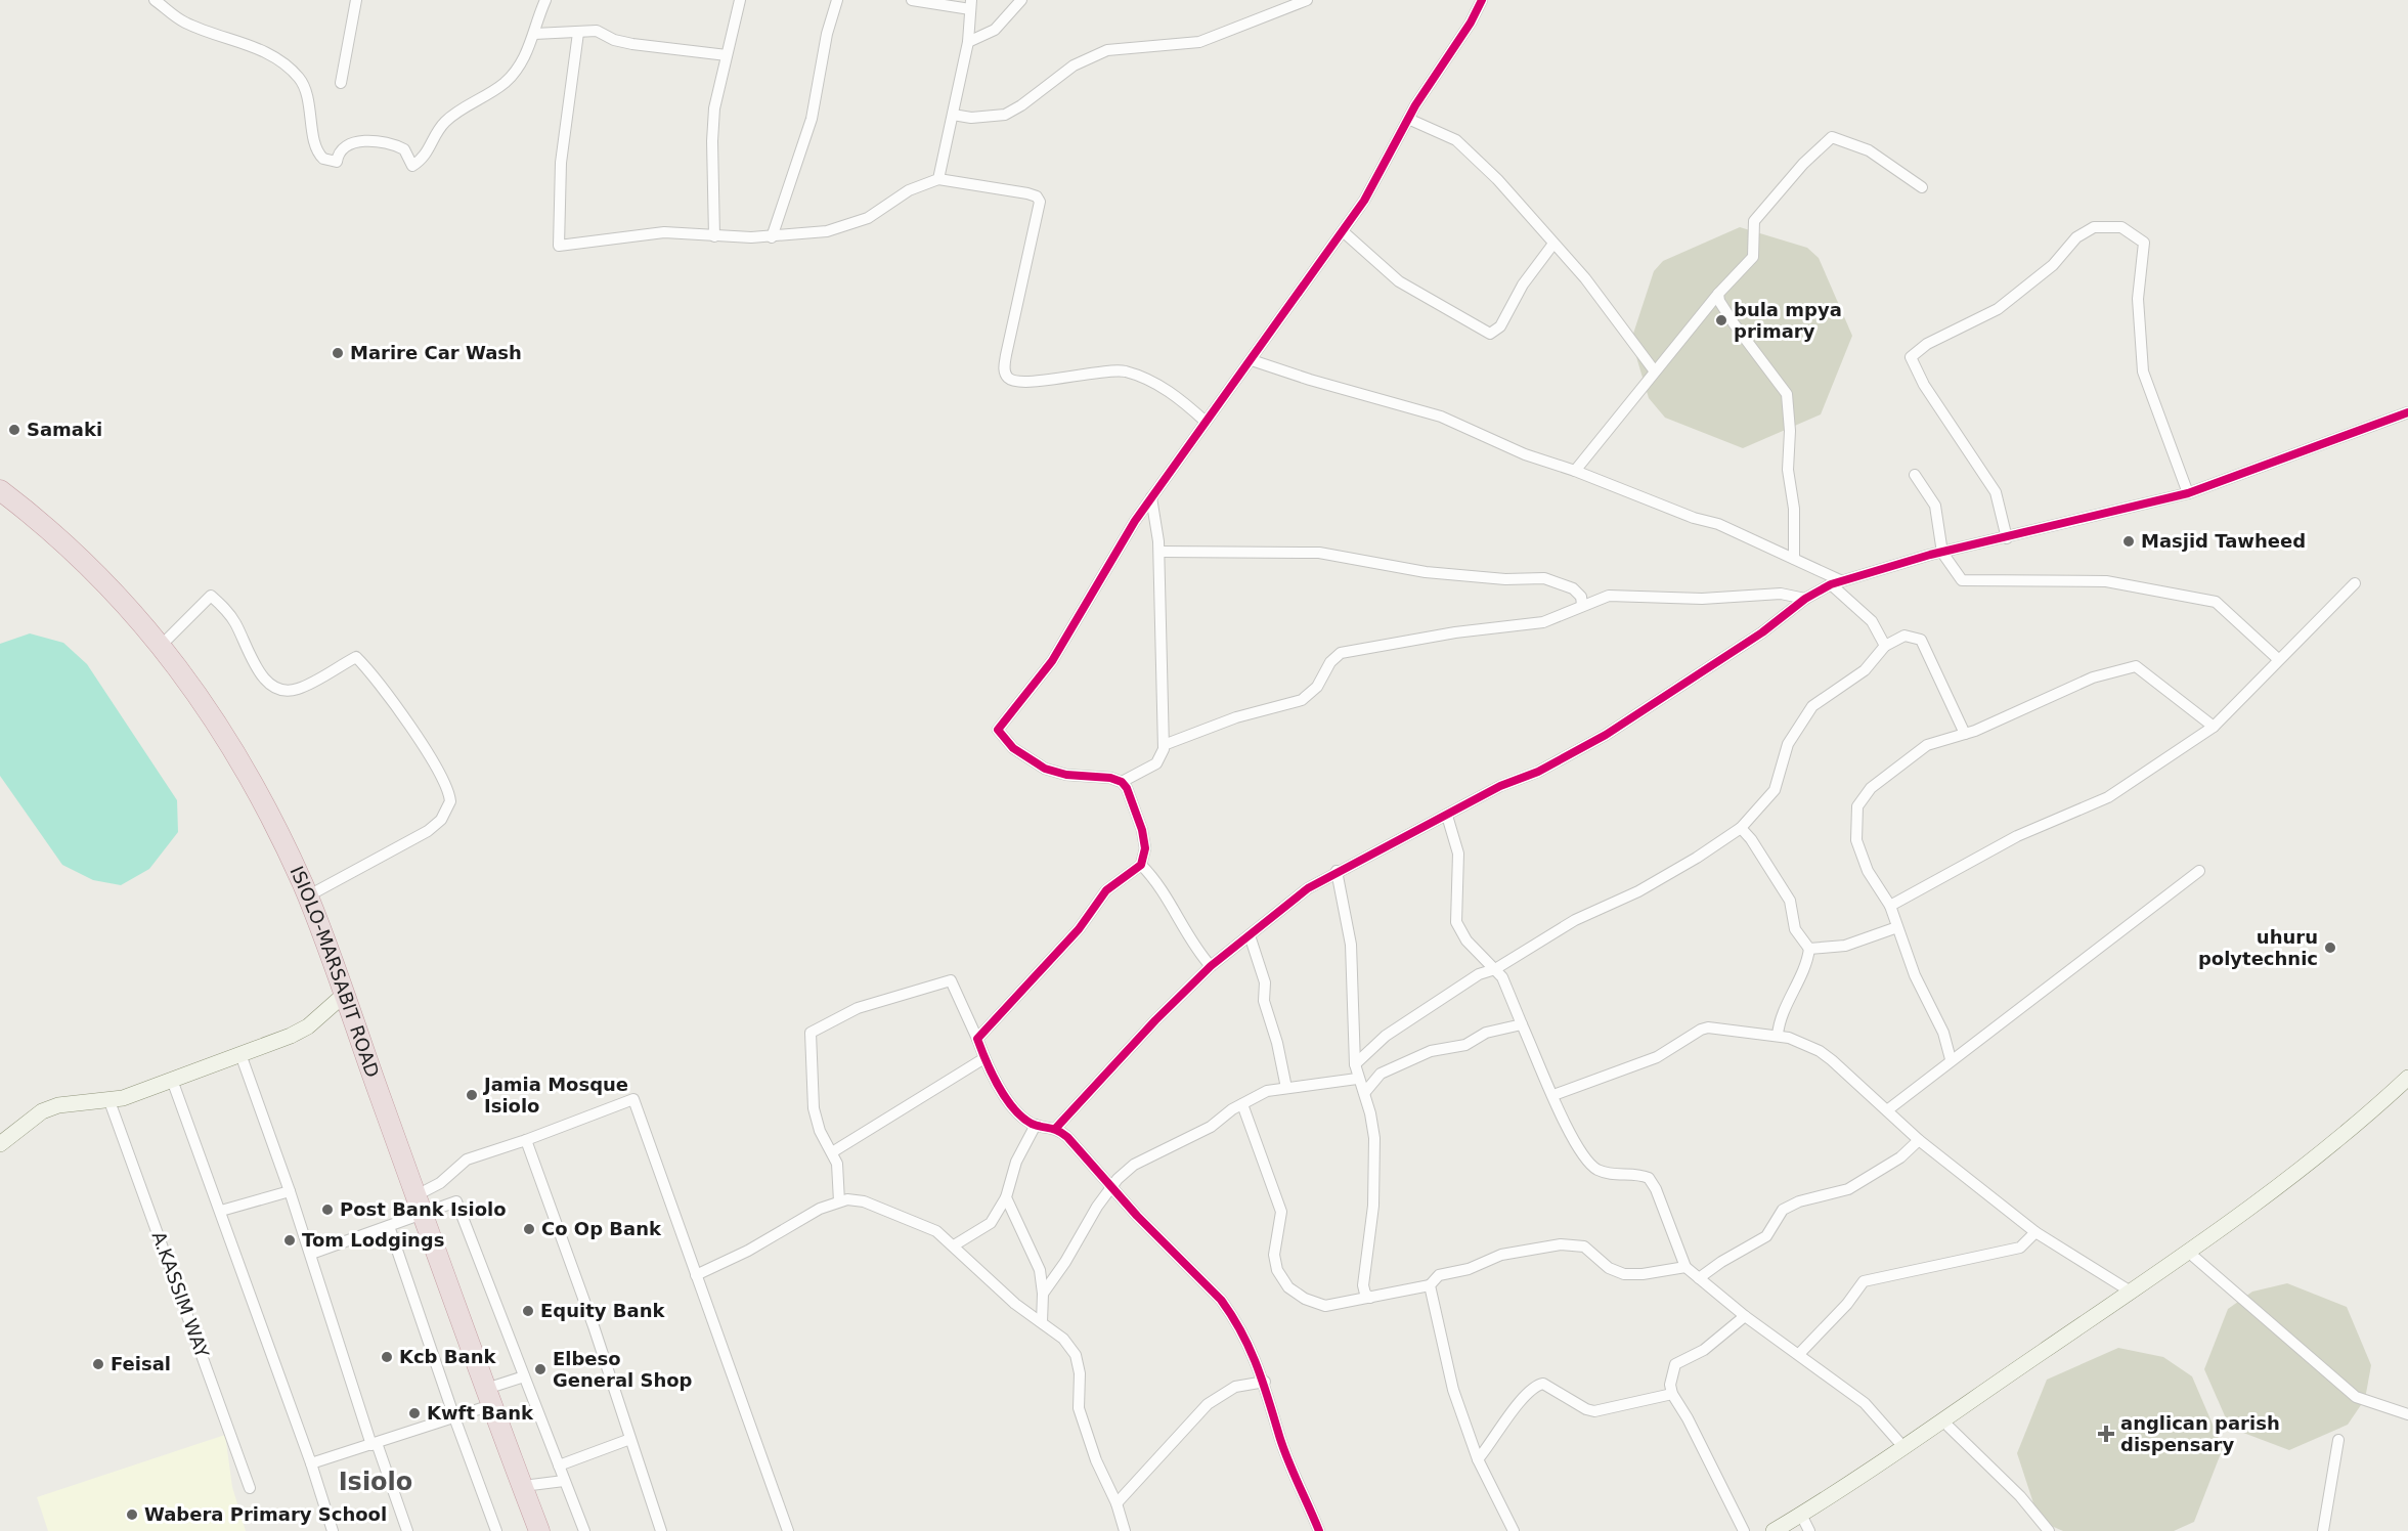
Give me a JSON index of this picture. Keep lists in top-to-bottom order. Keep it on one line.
{"streets":{"highway":["ISIOLO-MARSABIT ROAD"],"street":["A.KASSIM WAY"]},"districts":["Isiolo"],"places":{"other":["bula mpya primary","Marire Car Wash","Samaki","Masjid Tawheed","uhuru polytechnic","Jamia Mosque Isiolo","Post Bank Isiolo","Co Op Bank","Tom Lodgings","Equity Bank","Kcb Bank","Feisal","Elbeso General Shop","Kwft Bank","Wabera Primary School"],"health":["anglican parish dispensary"]}}
